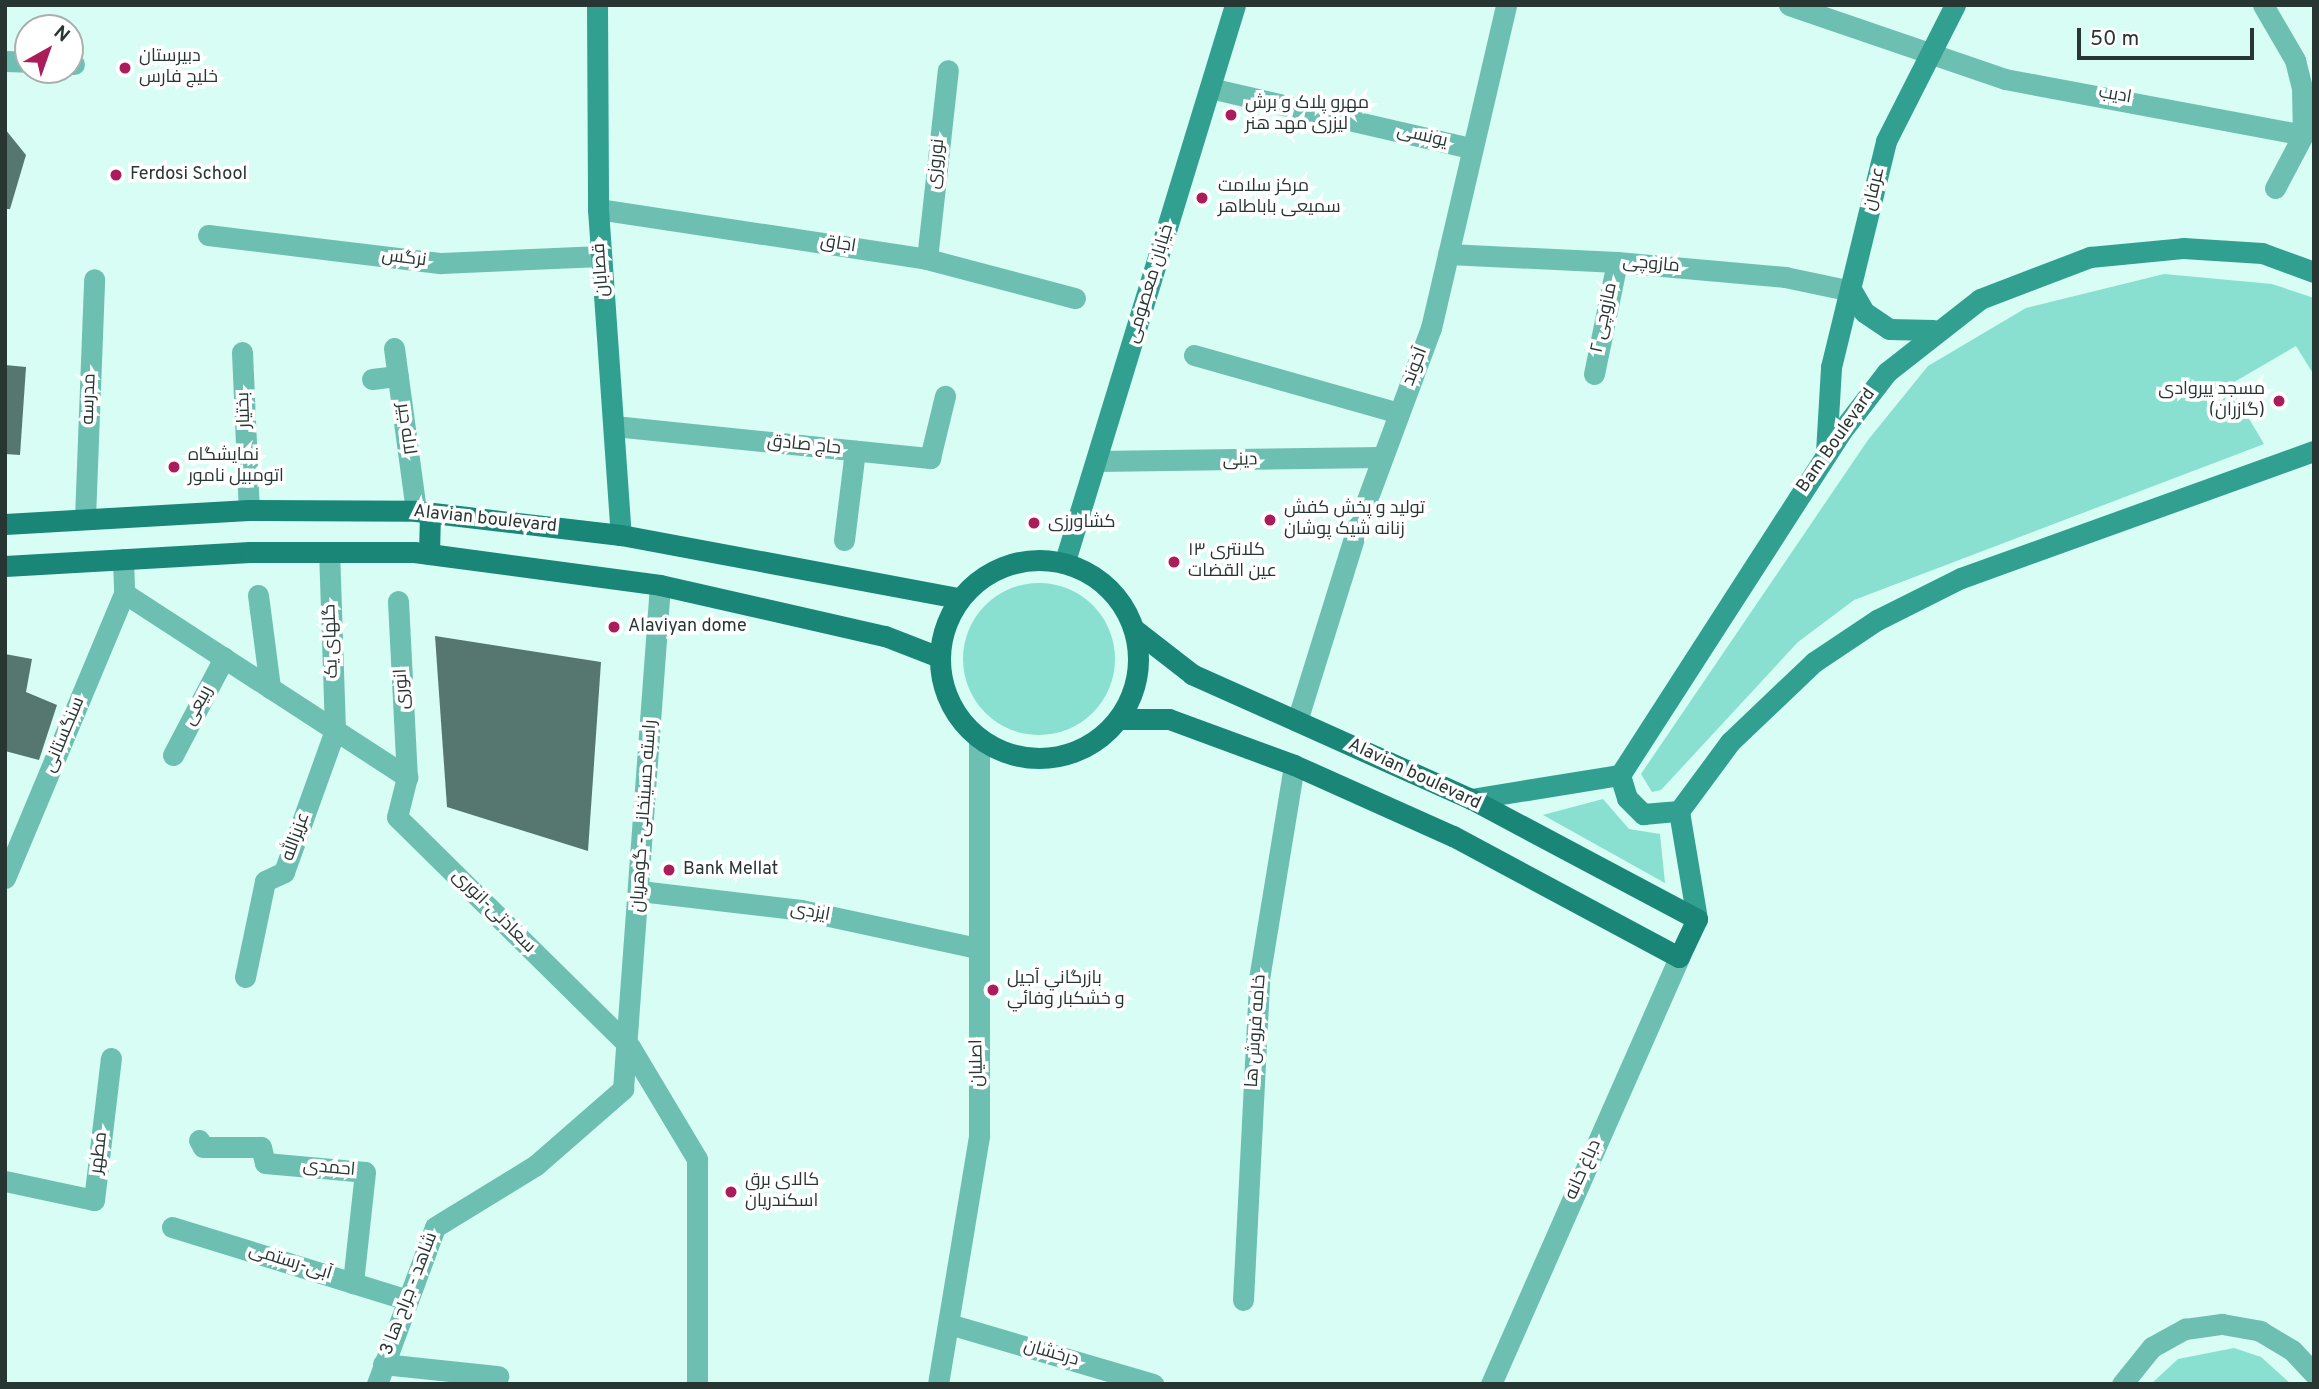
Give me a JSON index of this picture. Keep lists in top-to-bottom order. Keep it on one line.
{"streets":{"main road":["عرفان","قصابان","خیابان معصومی","Bam Boulevard","Alavian boulevard"],"street":["ادیب","یونسی","نوروزی","اجاق","نرگس","مازوچی","مازوچی ۲","آخوند","مدرسه","بختیار","لاله جیر","حاج صادق","دینی","گلهای یک","انوری","ربیعی","سنگستانی","راسته حسینخانی- گوهریان","عزیزالله","سعادتی-انوری","ایزدی","خامه فروش ها","اصلیان","مطهر","احمدی","دباغ خانه","آبی-رستمی","شاهد - جراح ها 3","درخشان"]},"crossings":[["ادیب","عرفان"],["یونسی","خیابان معصومی"],["یونسی","آخوند"],["نوروزی","اجاق"],["عرفان","مازوچی"],["عرفان","Bam Boulevard"],["اجاق","قصابان"],["نرگس","قصابان"],["مازوچی","مازوچی ۲"],["مازوچی","آخوند"],["قصابان","حاج صادق"],["قصابان","Alavian boulevard"],["خیابان معصومی","دینی"],["خیابان معصومی","Alavian boulevard"],["خیابان معصومی","اصلیان"],["آخوند","دینی"],["آخوند","Alavian boulevard"],["مدرسه","Alavian boulevard"],["بختیار","Alavian boulevard"],["لاله جیر","Alavian boulevard"],["Alavian boulevard","اصلیان"],["گلهای یک","عزیزالله"],["انوری","سعادتی-انوری"],["راسته حسینخانی- گوهریان","سعادتی-انوری"],["راسته حسینخانی- گوهریان","ایزدی"],["راسته حسینخانی- گوهریان","شاهد - جراح ها 3"],["سعادتی-انوری","شاهد - جراح ها 3"],["ایزدی","اصلیان"],["اصلیان","درخشان"],["احمدی","آبی-رستمی"],["آبی-رستمی","شاهد - جراح ها 3"]],"places":["دبیرستان خلیج فارس","مهرو پلاک و برش لیزری مهد هنر","Ferdosi School","مرکز سلامت سمیعی باباطاهر","مسجد پیروادی (گازران)","نمایشگاه اتومبیل نامور","تولید و پخش کفش زنانه شیک پوشان","کشاورزی","کلانتری ۱۳ عین القضات","Alaviyan dome","Bank Mellat","بازرگاني آجيل و خشكبار وفائي","کالای برق اسکندریان"],"scale_bar":"50 m","north":"top right"}
